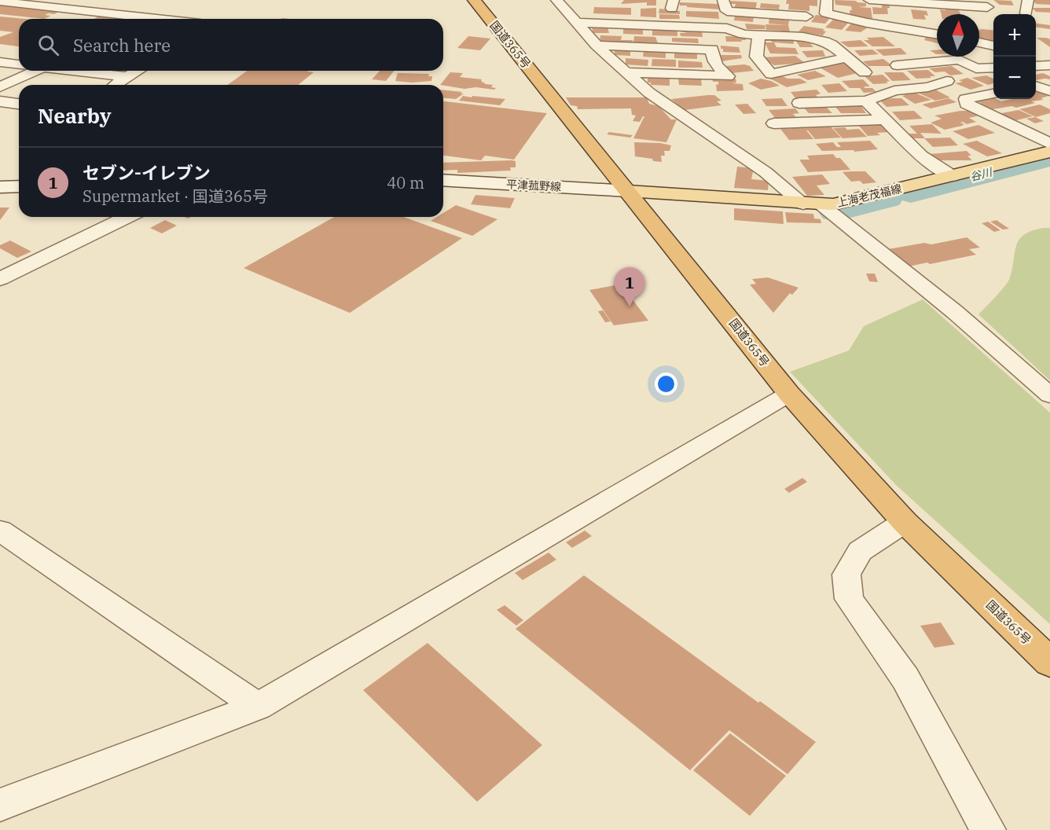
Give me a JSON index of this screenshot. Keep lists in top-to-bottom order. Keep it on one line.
{"streets":{"highway":["国道365号"],"main road":["平津菰野線","上海老茂福線"]},"crossings":[["国道365号","平津菰野線"],["国道365号","上海老茂福線"],["平津菰野線","上海老茂福線"]],"water":["谷川"],"north":"top","page":{"map_buttons":["+","−"],"search":"Search here","heading":"Nearby","list":[{"mark":"1","name":"セブン-イレブン","note":"Supermarket · 国道365号","value":"40 m"}],"pins":"1"}}
